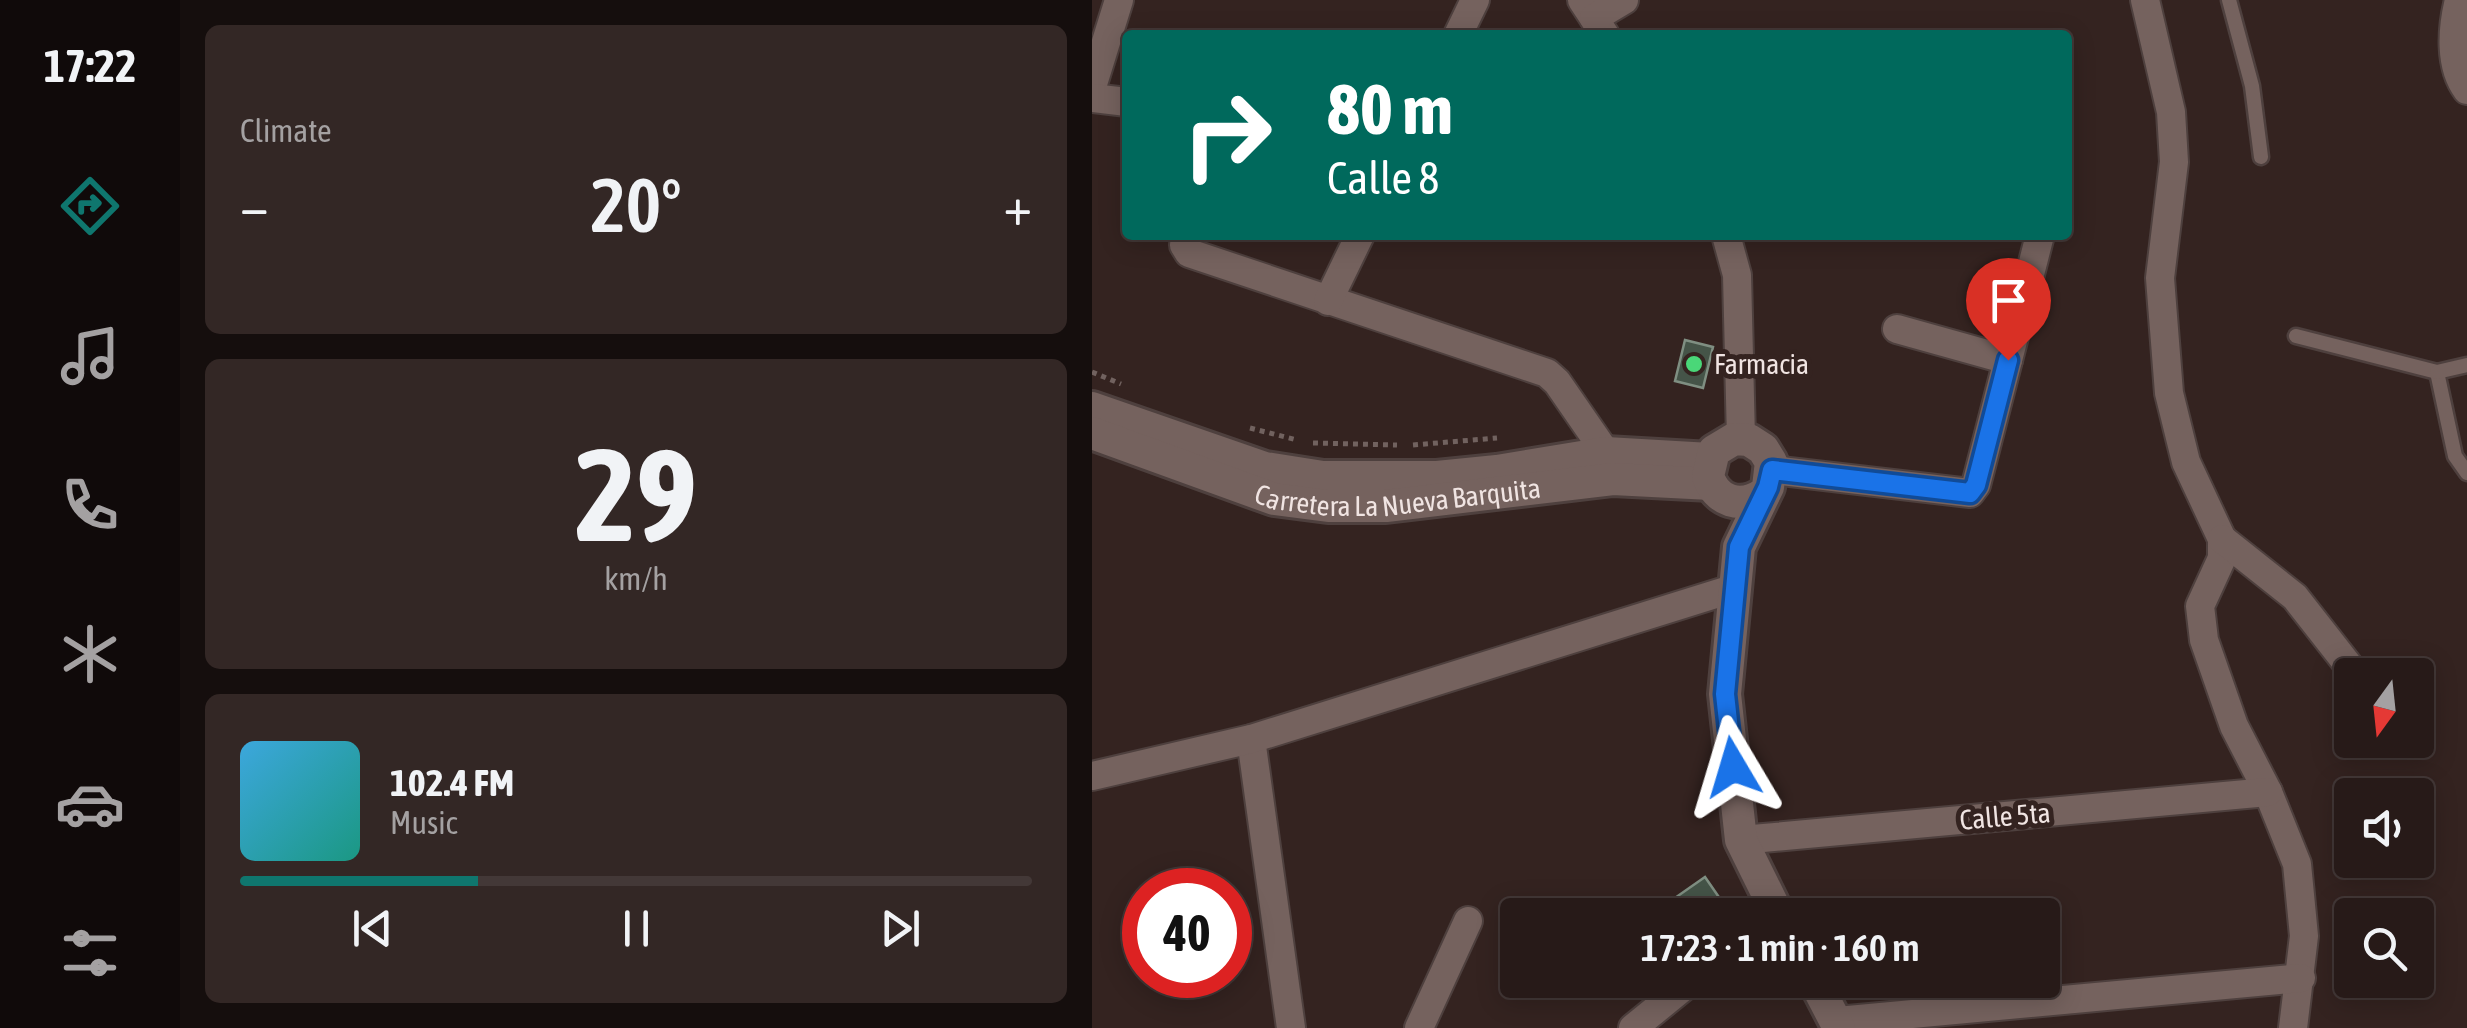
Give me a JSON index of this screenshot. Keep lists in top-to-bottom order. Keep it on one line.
{"streets":{"street":["Carretera La Nueva Barquita","Calle 5ta"]},"places":["Farmacia"],"north":"bottom","page":{"tabs":"17:22","tile":["Climate",["29","km/h"]],"turn":["80 m","Calle 8"],"heat":["−","20°","+"],"song":["102.4 FM","Music"],"limit":"40","trip":"17:23 · 1 min · 160 m"}}
